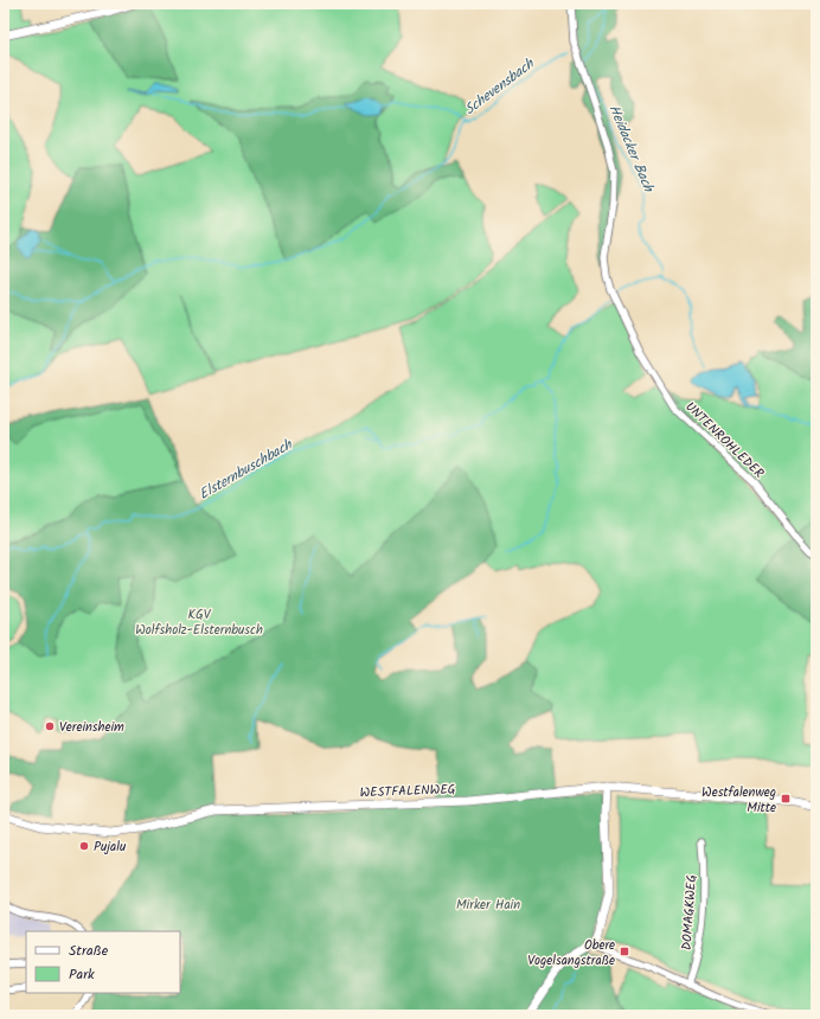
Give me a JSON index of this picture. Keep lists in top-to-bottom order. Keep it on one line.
{"streets":{"street":["UNTENROHLEDER","WESTFALENWEG","DOMAGKWEG"]},"water":["Schevensbach","Heidacker Bach","Elsternbuschbach"],"parks":["KGV Wolfsholz-Elsternbusch","Mirker Hain"],"places":{"other":["Vereinsheim","Pujalu"],"transit":["Westfalenweg Mitte","Obere Vogelsangstraße"]},"legend":["Straße","Park"]}
